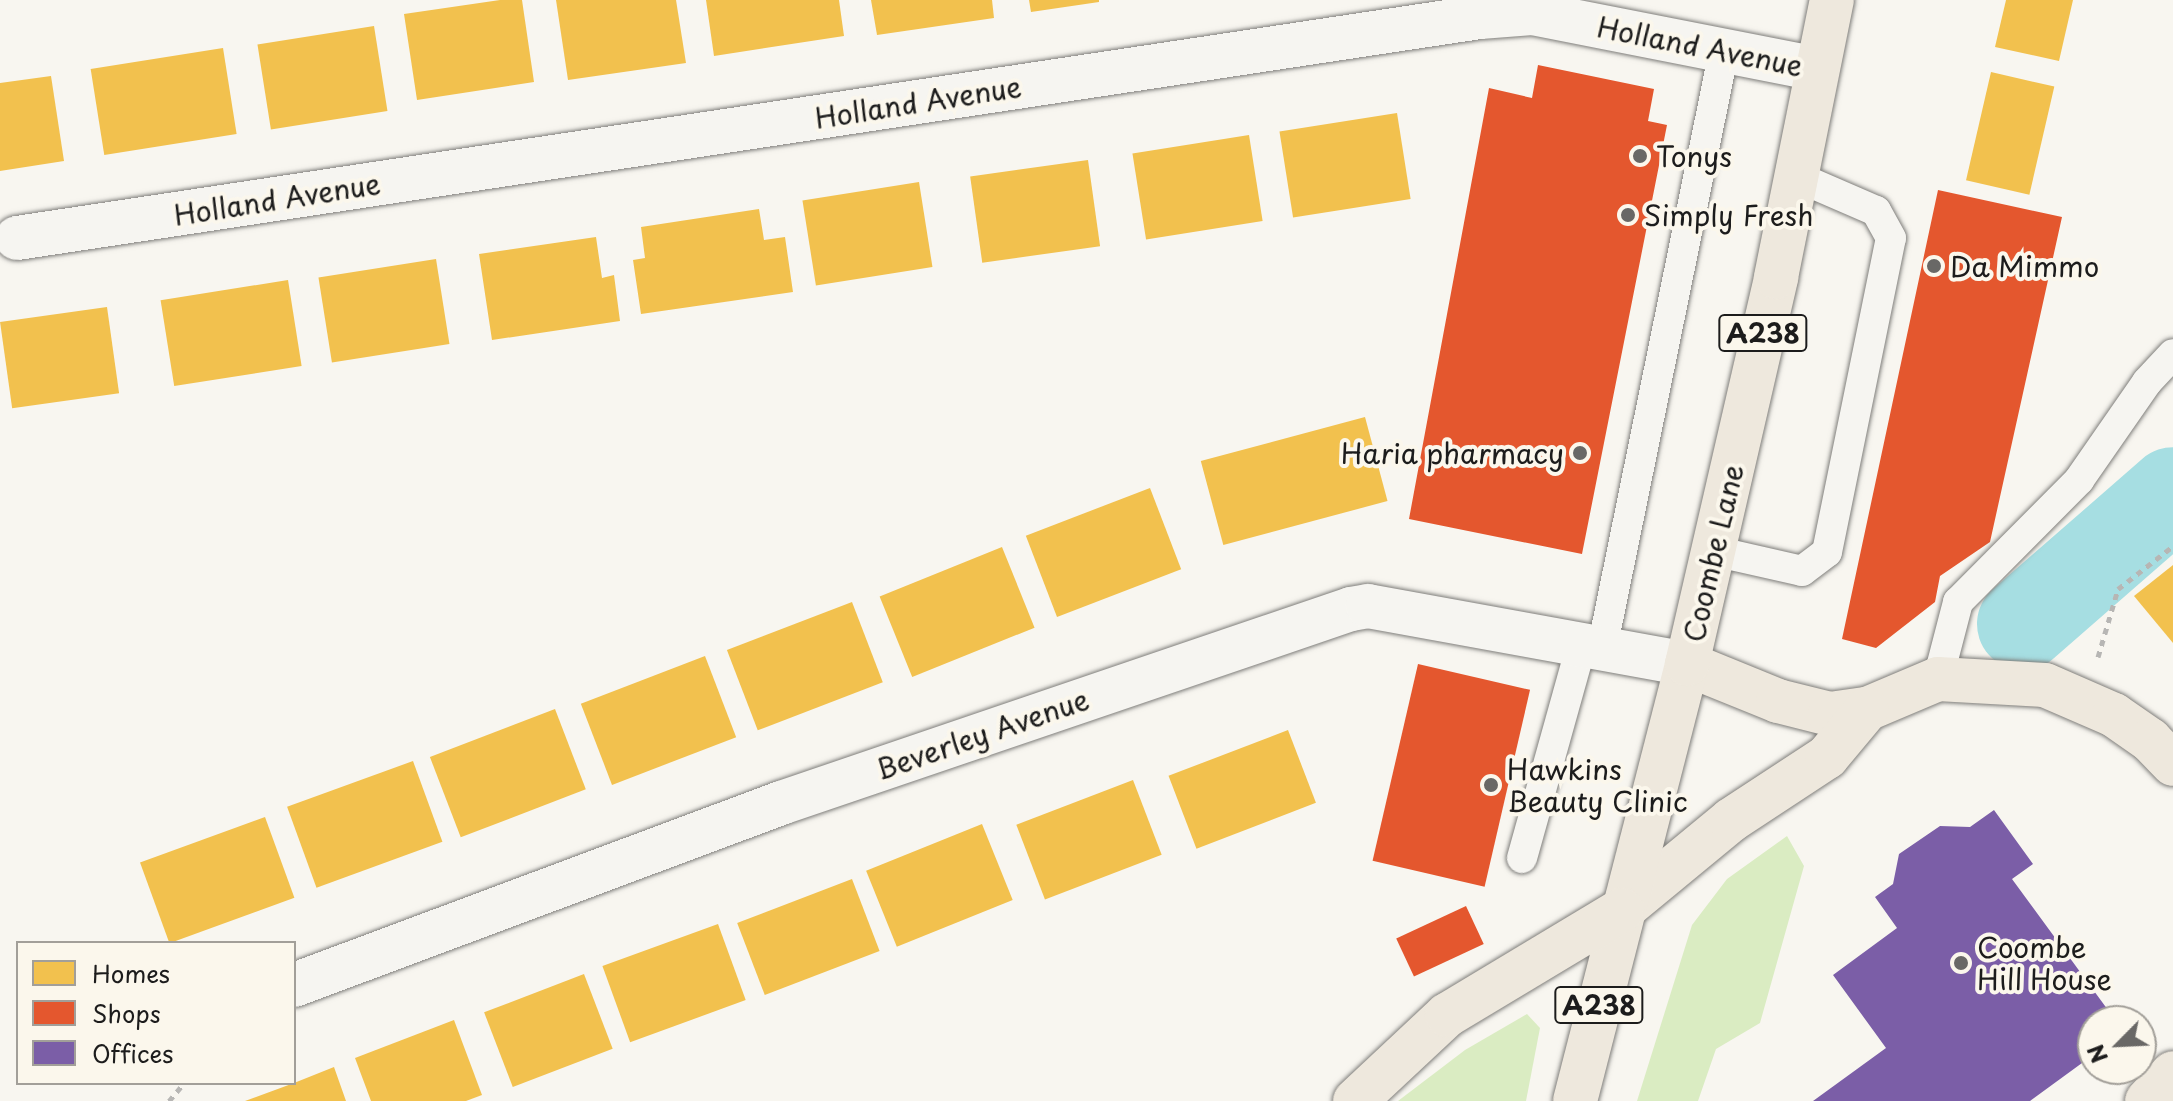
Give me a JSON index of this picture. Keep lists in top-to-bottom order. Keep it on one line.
{"streets":{"main road":["A238","Coombe Lane"],"street":["Holland Avenue","Beverley Avenue"]},"crossings":[["Holland Avenue","Coombe Lane"],["Coombe Lane","Beverley Avenue"]],"places":["Tonys","Simply Fresh","Da Mimmo","Haria pharmacy","Hawkins Beauty Clinic","Coombe Hill House"],"legend":["Homes","Shops","Offices"],"north":"bottom left"}
